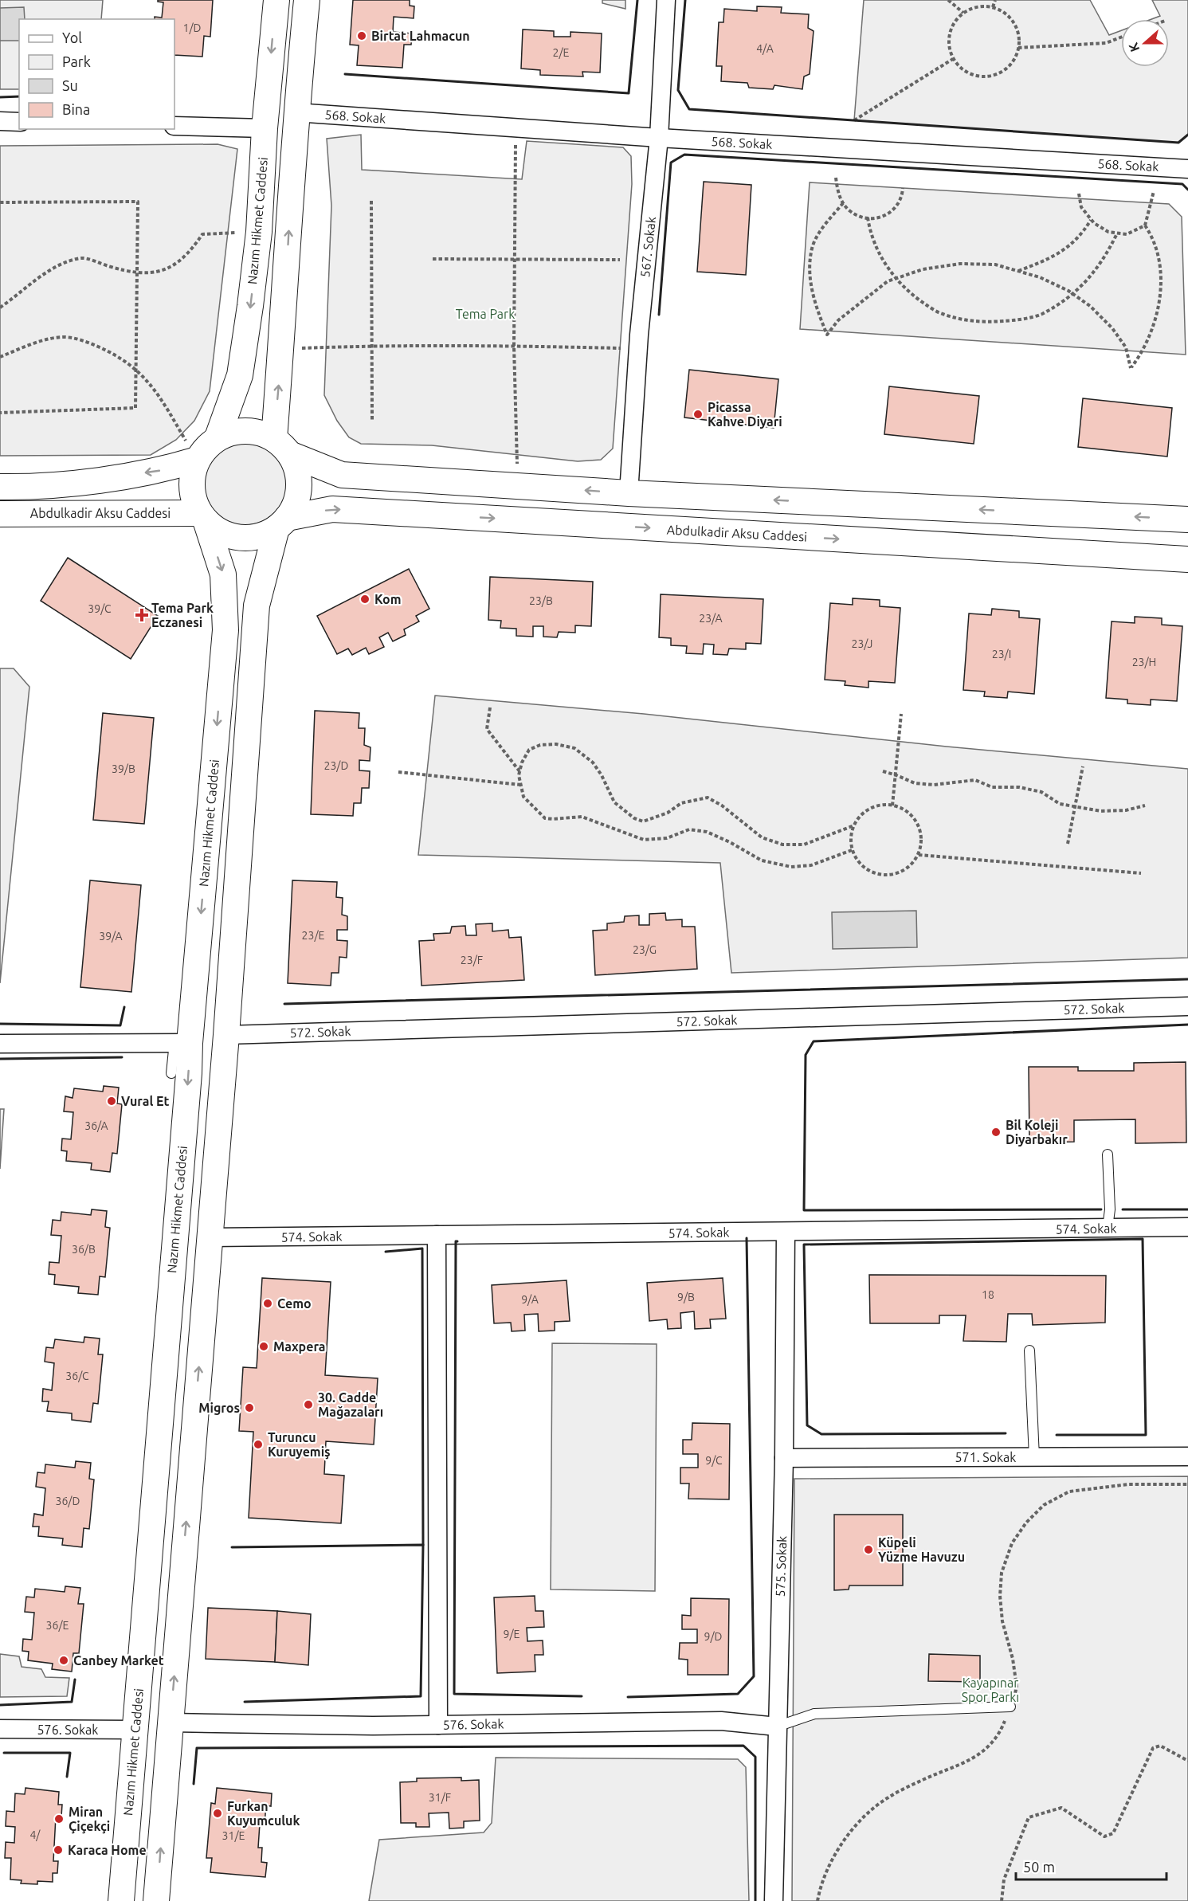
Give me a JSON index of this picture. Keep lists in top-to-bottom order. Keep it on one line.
{"streets":{"main road":["Nazım Hikmet Caddesi","Abdulkadir Aksu Caddesi"],"street":["568. Sokak","567. Sokak","572. Sokak","574. Sokak","571. Sokak","575. Sokak","576. Sokak"]},"crossings":[["568. Sokak","567. Sokak"],["Nazım Hikmet Caddesi","Abdulkadir Aksu Caddesi"],["Nazım Hikmet Caddesi","576. Sokak"],["574. Sokak","575. Sokak"],["571. Sokak","575. Sokak"],["575. Sokak","576. Sokak"]],"parks":["Tema Park","Kayapınar Spor Parkı"],"places":{"other":["Birtat Lahmacun","Picassa Kahve Diyari","Kom","Vural Et","Bil Koleji Diyarbakır","Cemo","Maxpera","30. Cadde Mağazaları","Migros","Turuncu Kuruyemiş","Küpeli Yüzme Havuzu","Canbey Market","Furkan Kuyumculuk","Miran Çiçekçi","Karaca Home"],"health":["Tema Park Eczanesi"]},"house_numbers":["1/D","4/A","2/E","23/B","39/C","23/A","23/J","23/I","23/H","23/D","39/B","23/E","39/A","23/G","23/F","36/A","36/B","18","9/B","9/A","36/C","9/C","36/D","36/E","9/E","9/D","31/F","4/","31/E"],"legend":["Yol","Park","Su","Bina"],"scale_bar":"50 m","north":"left"}
